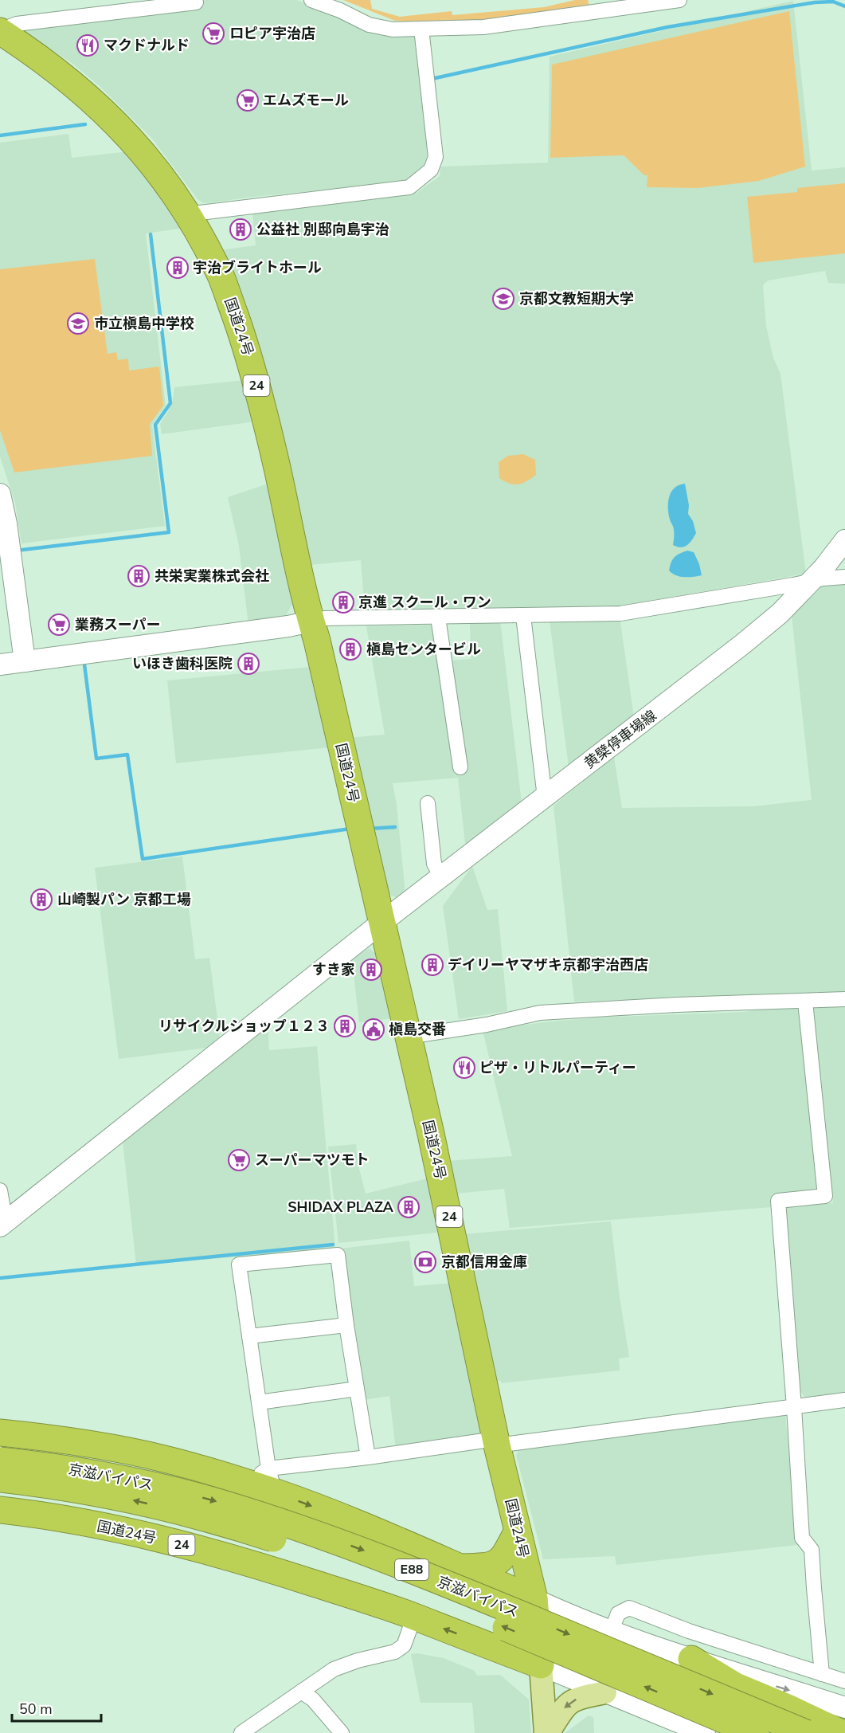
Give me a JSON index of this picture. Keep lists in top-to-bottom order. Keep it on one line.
{"streets":{"highway":["国道24号","24","京滋バイパス","E88"],"street":["黄檗停車場線"]},"crossings":[["国道24号","黄檗停車場線"]],"places":{"supermarket":["ロピア宇治店","エムズモール","業務スーパー","スーパーマツモト"],"restaurant":["マクドナルド","ピザ・リトルパーティー"],"building":["公益社 別邸向島宇治","宇治ブライトホール","共栄実業株式会社","京進 スクール・ワン","槇島センタービル","いほき歯科医院","山崎製パン 京都工場","デイリーヤマザキ京都宇治西店","すき家","リサイクルショップ１２３","SHIDAX PLAZA"],"school or university":["京都文教短期大学","市立槇島中学校"],"public building":["槇島交番"],"bank":["京都信用金庫"]},"scale_bar":"50 m"}
